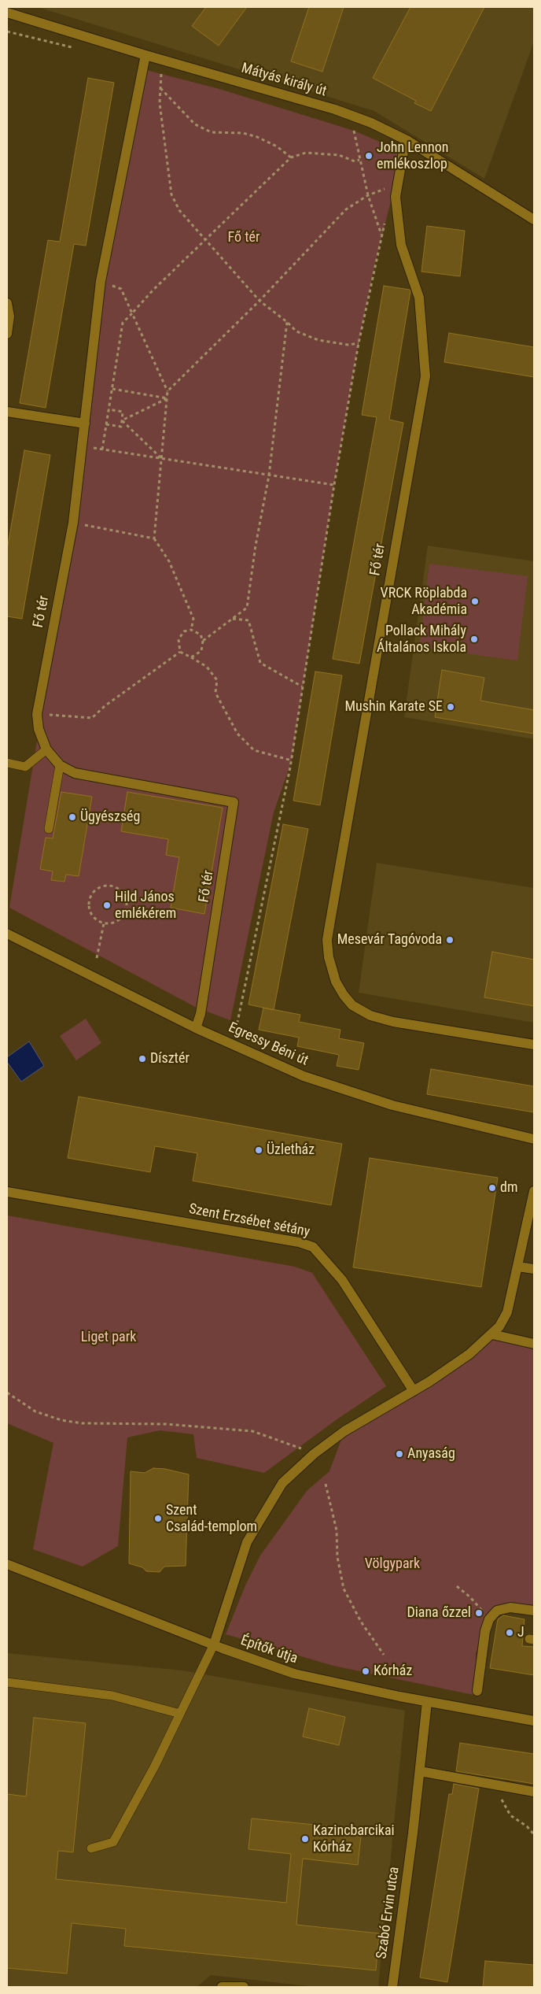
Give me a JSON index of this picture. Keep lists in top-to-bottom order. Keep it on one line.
{"streets":{"street":["Mátyás király út","Fő tér","Egressy Béni út","Szent Erzsébet sétány","Építők útja","Szabó Ervin utca"]},"crossings":[["Mátyás király út","Fő tér"],["Fő tér","Egressy Béni út"],["Építők útja","Szabó Ervin utca"]],"parks":["Fő tér","Liget park","Völgypark"],"places":["John Lennon emlékoszlop","VRCK Röplabda Akadémia","Pollack Mihály Általános Iskola","Mushin Karate SE","Ügyészség","Hild János emlékérem","Mesevár Tagóvoda","Dísztér","Üzletház","dm","Anyaság","Szent Család-templom","Diana őzzel","J","Kórház","Kazincbarcikai Kórház"]}
